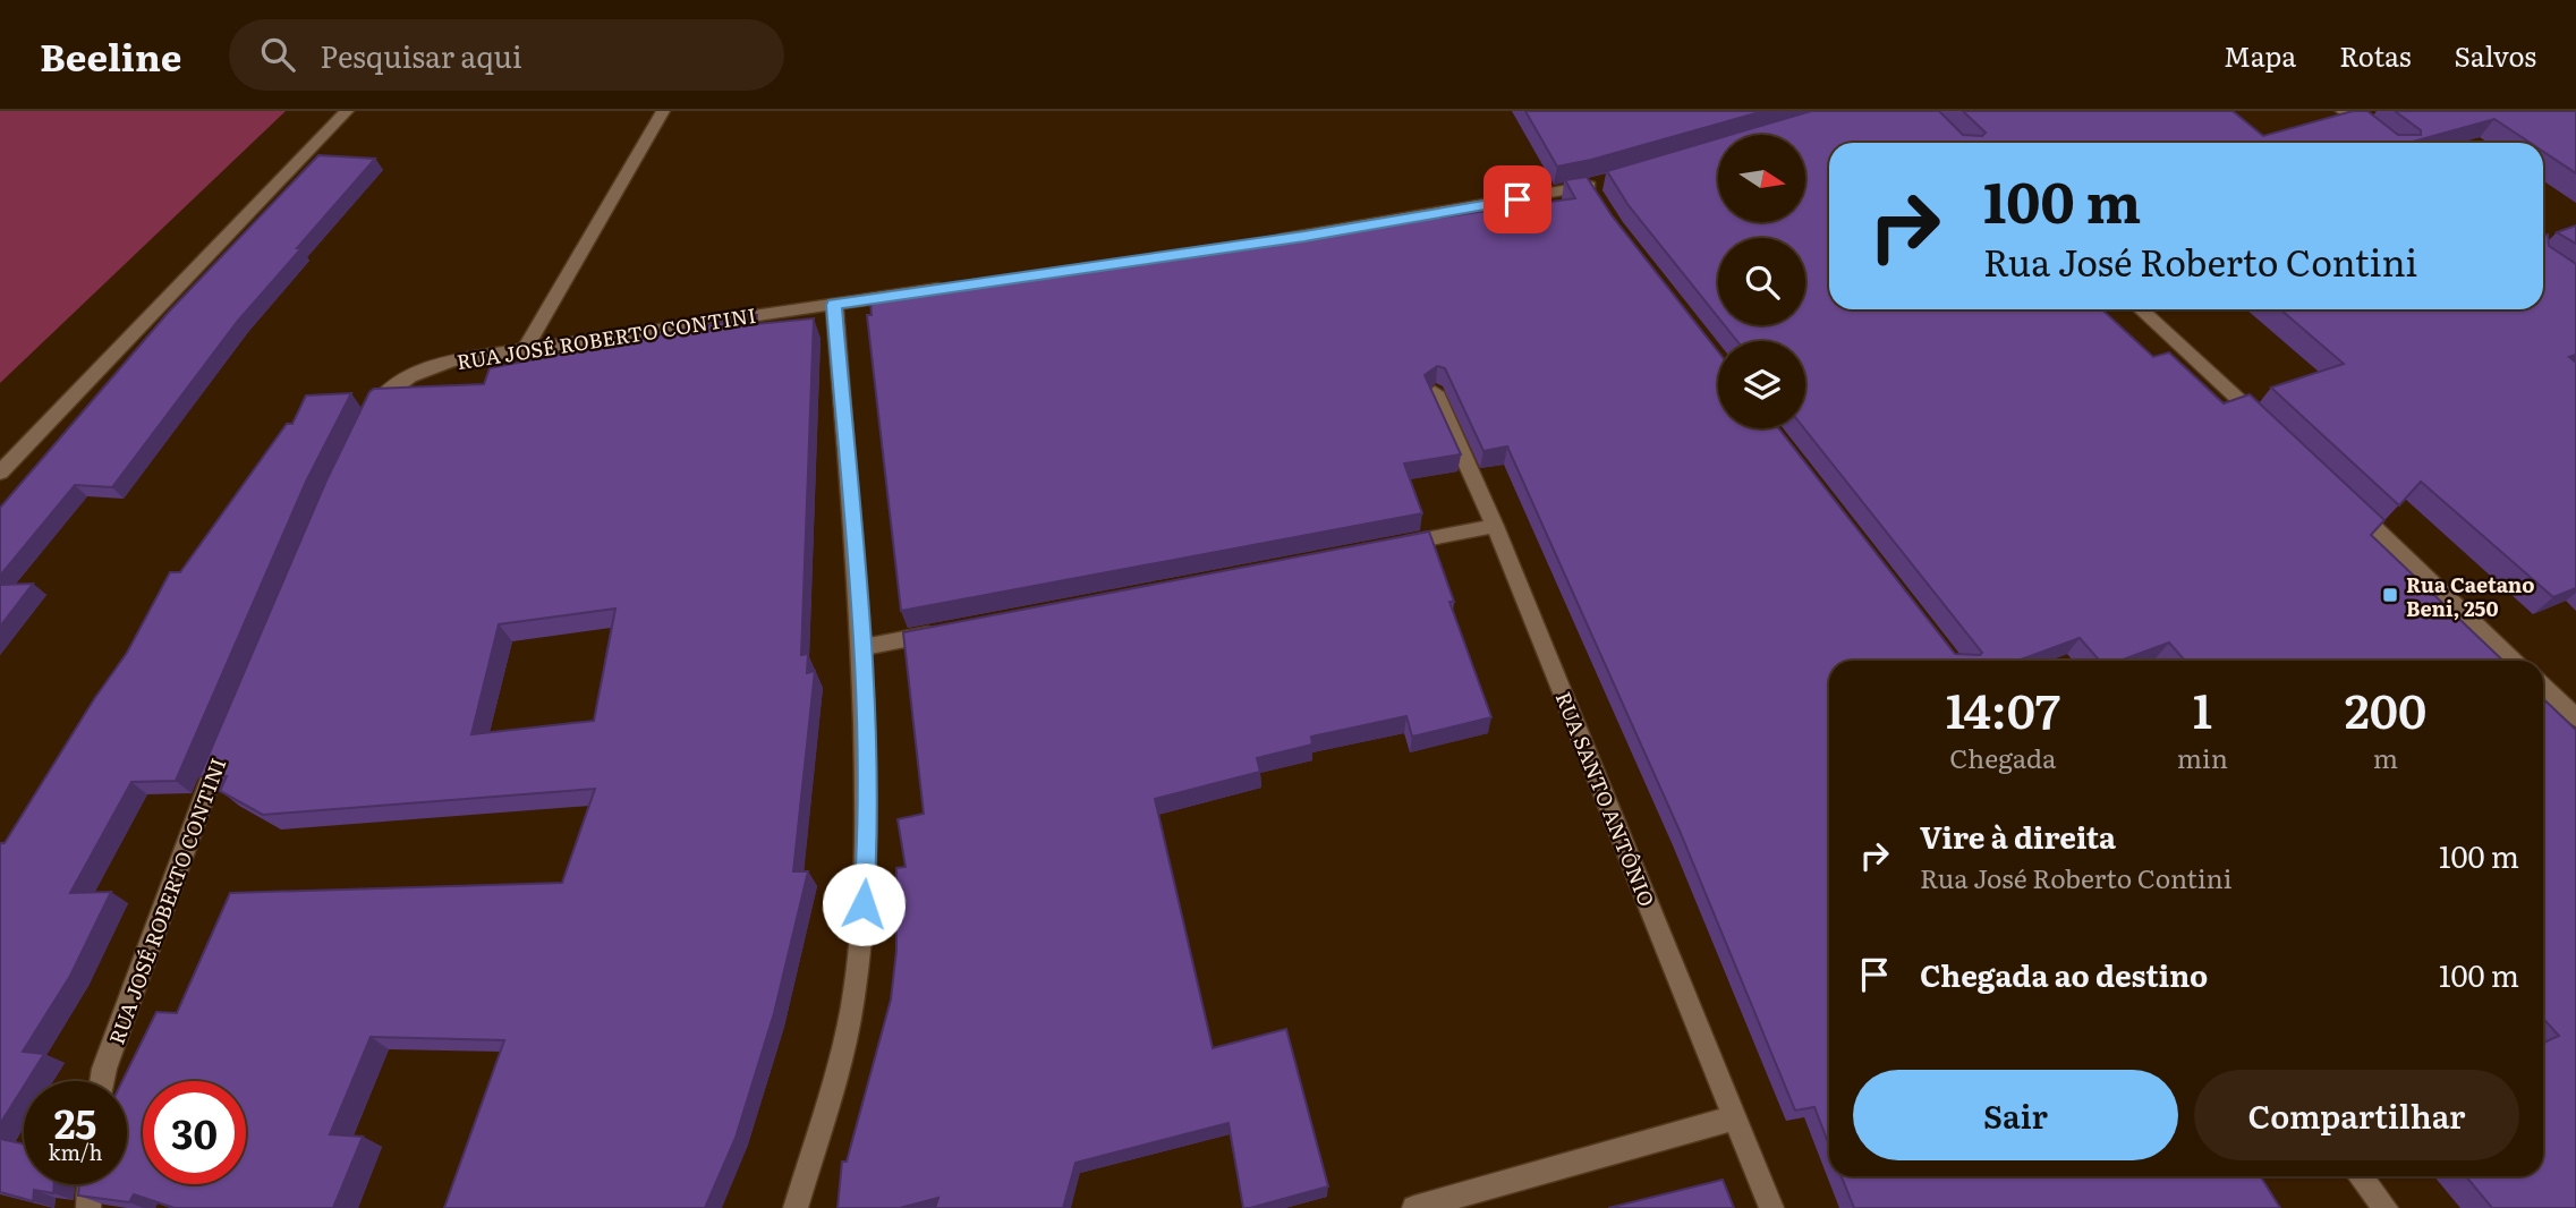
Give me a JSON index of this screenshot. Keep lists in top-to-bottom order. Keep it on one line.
{"streets":{"street":["RUA JOSÉ ROBERTO CONTINI","RUA SANTO ANTÔNIO"]},"places":{"transit":["Rua Caetano Beni, 250"]},"north":"right","page":{"header":"Beeline","search":"Pesquisar aqui","nav":["Mapa","Rotas","Salvos"],"turn":["100 m","Rua José Roberto Contini"],"eta":["14:07","Chegada","1","min","200","m"],"list":[{"name":"Vire à direita","note":"Rua José Roberto Contini","value":"100 m"},{"name":"Chegada ao destino","value":"100 m"}],"buttons":["Sair","Compartilhar"],"speed":"25 km/h","limit":"30"}}
